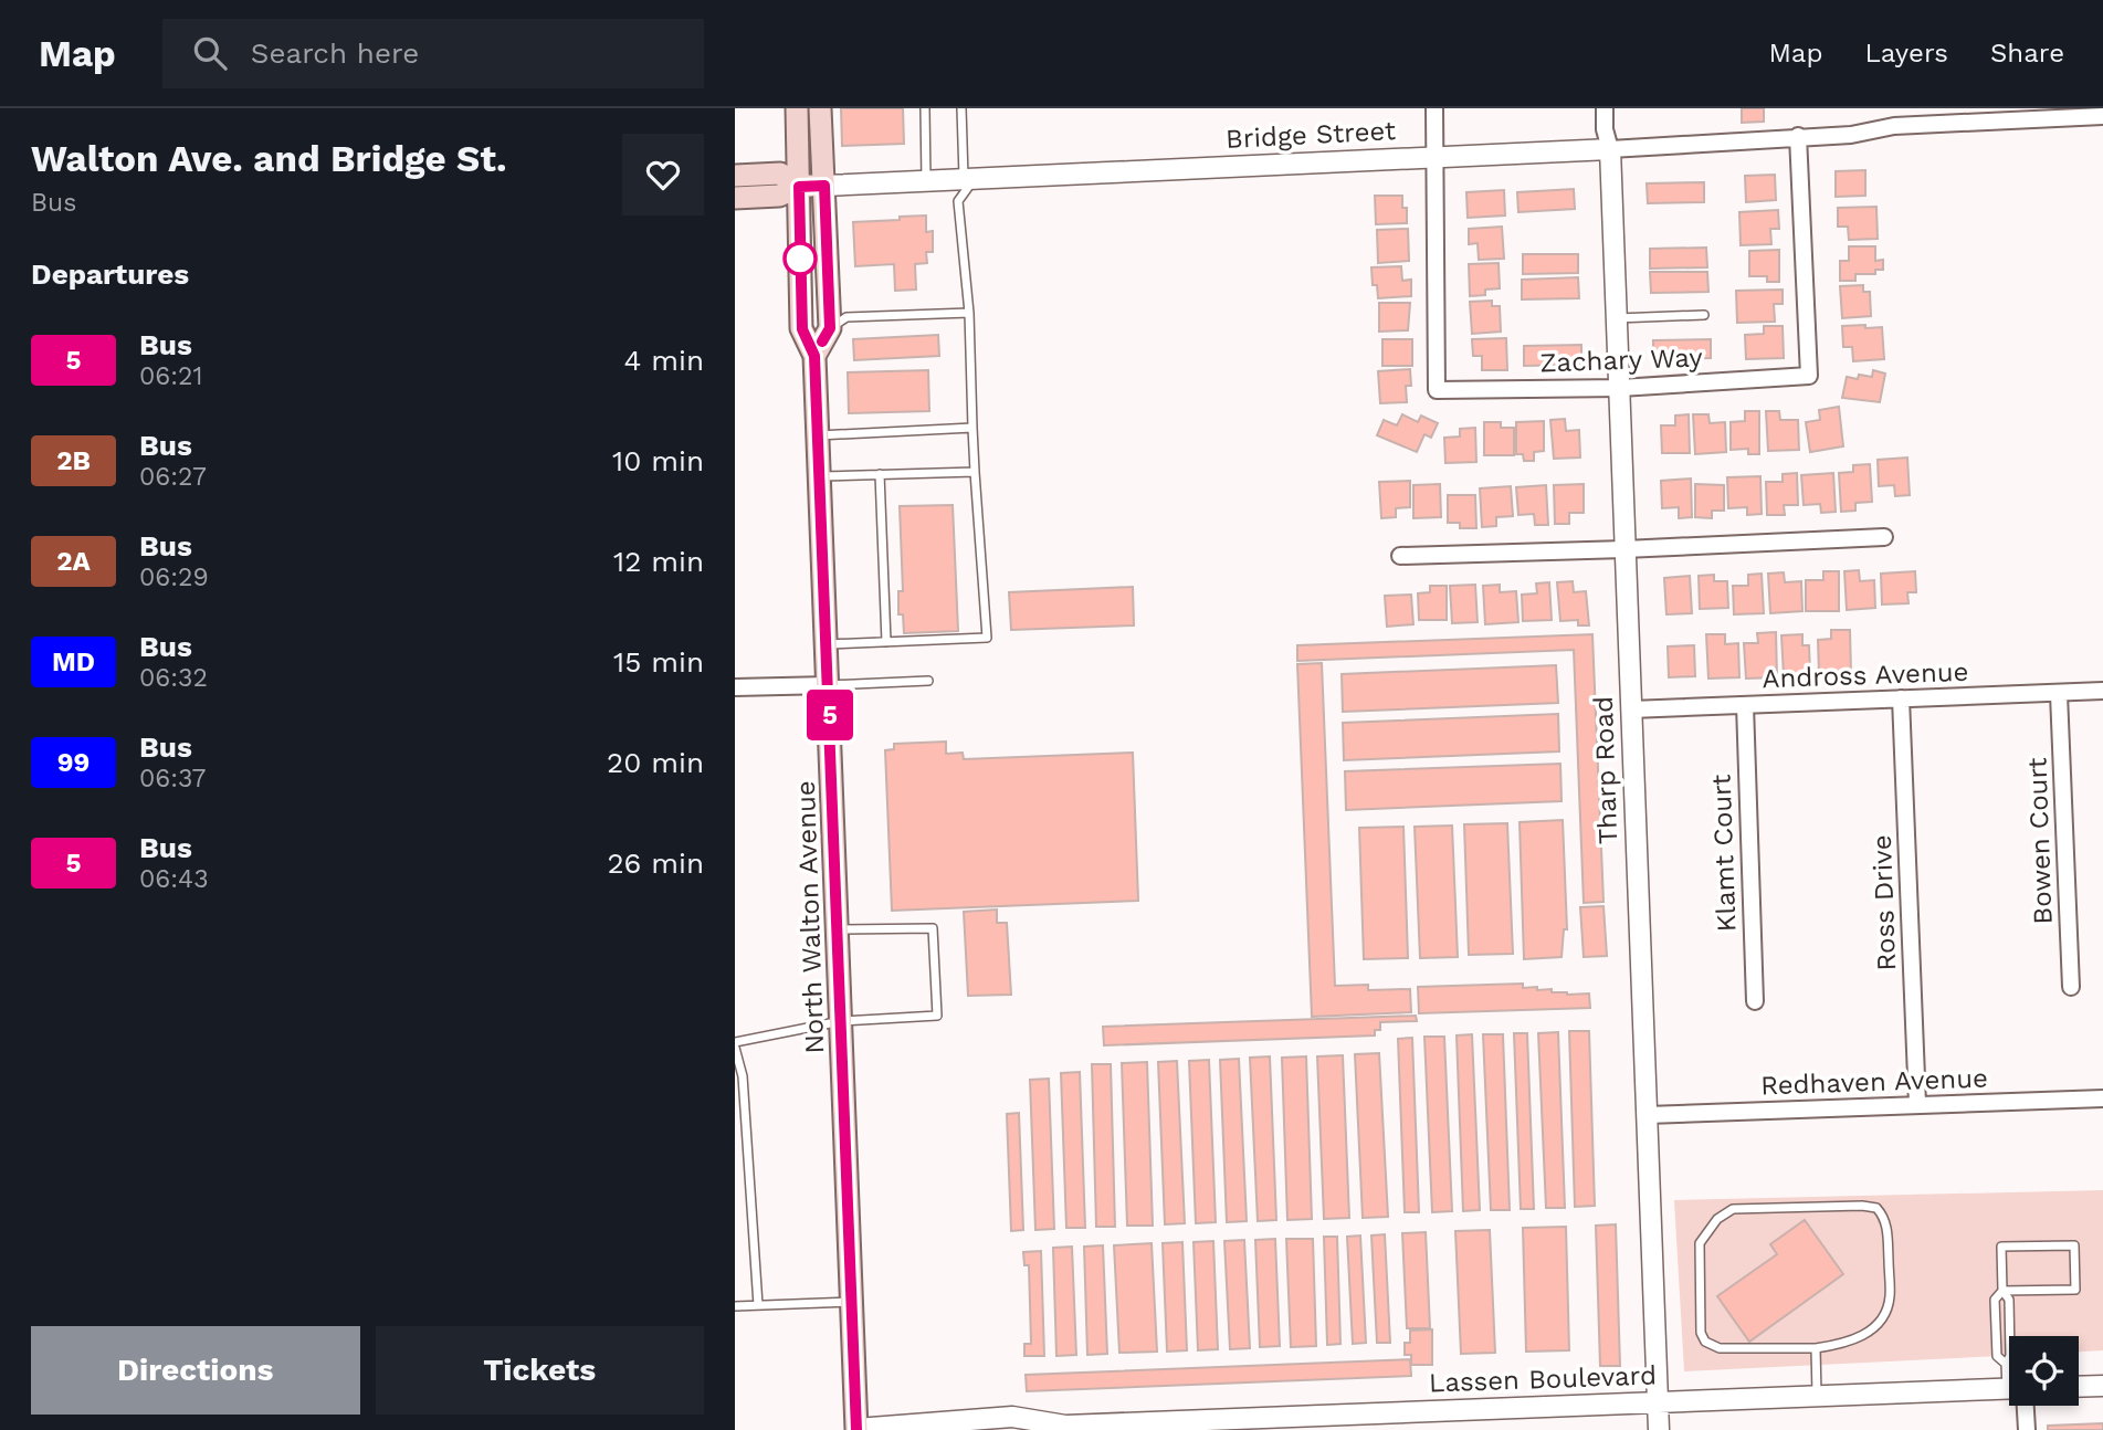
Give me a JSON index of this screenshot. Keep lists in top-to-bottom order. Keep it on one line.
{"streets":{"main road":["Bridge Street","North Walton Avenue"],"street":["Zachary Way","Andross Avenue","Tharp Road","Bowen Court","Klamt Court","Ross Drive","Redhaven Avenue","Lassen Boulevard"]},"crossings":[["Bridge Street","Zachary Way"],["Bridge Street","Tharp Road"],["Bridge Street","North Walton Avenue"],["Zachary Way","Tharp Road"],["Andross Avenue","Tharp Road"],["Andross Avenue","Bowen Court"],["Andross Avenue","Klamt Court"],["Andross Avenue","Ross Drive"],["Tharp Road","Redhaven Avenue"],["Tharp Road","Lassen Boulevard"],["Ross Drive","Redhaven Avenue"],["North Walton Avenue","Lassen Boulevard"]],"lines":["bus line 5"],"page":{"header":"Map","search":"Search here","nav":["Map","Layers","Share"],"heading":[["Walton Ave. and Bridge St.","Bus"],"Departures"],"on_map":"5","list":[{"mark":"5","name":"Bus","note":"06:21","value":"4 min"},{"mark":"2B","name":"Bus","note":"06:27","value":"10 min"},{"mark":"2A","name":"Bus","note":"06:29","value":"12 min"},{"mark":"MD","name":"Bus","note":"06:32","value":"15 min"},{"mark":"99","name":"Bus","note":"06:37","value":"20 min"},{"mark":"5","name":"Bus","note":"06:43","value":"26 min"}],"buttons":["Directions","Tickets"]}}
